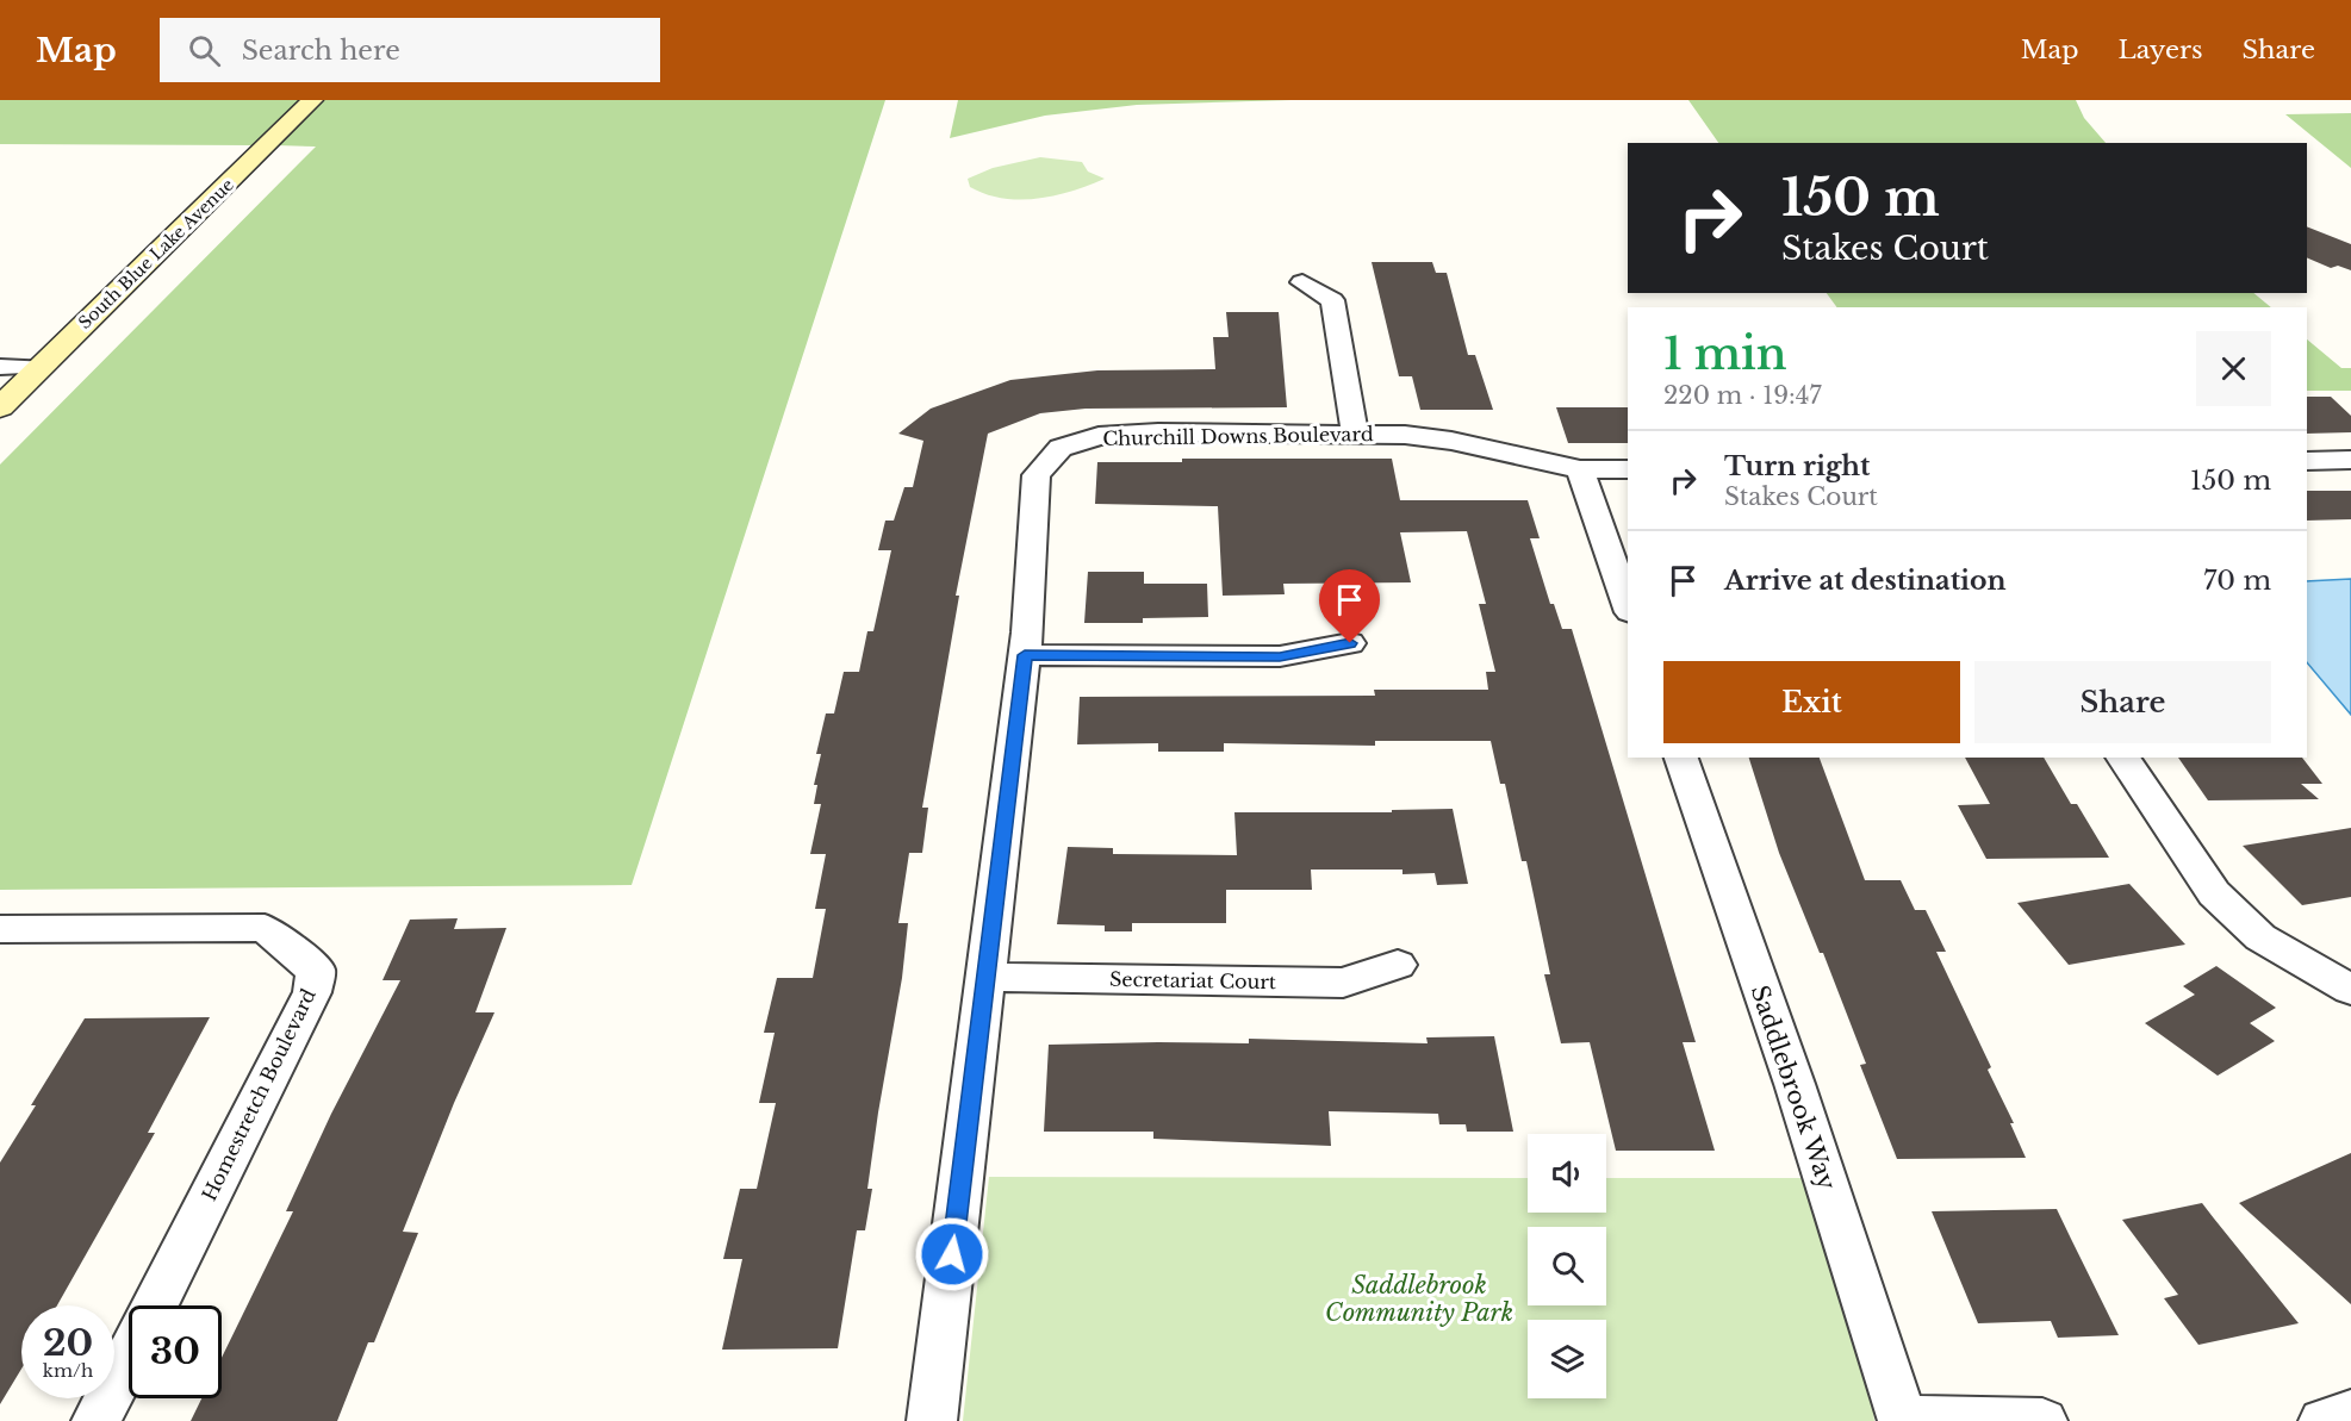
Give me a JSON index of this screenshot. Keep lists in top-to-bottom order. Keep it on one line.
{"streets":{"main road":["South Blue Lake Avenue"],"street":["Churchill Downs Boulevard","Secretariat Court","Saddlebrook Way","Homestretch Boulevard"]},"crossings":[["Churchill Downs Boulevard","Secretariat Court"]],"parks":["Saddlebrook Community Park"],"page":{"header":"Map","search":"Search here","nav":["Map","Layers","Share"],"turn":["150 m","Stakes Court"],"heading":["1 min","220 m · 19:47"],"list":[{"name":"Turn right","note":"Stakes Court","value":"150 m"},{"name":"Arrive at destination","value":"70 m"}],"buttons":["Exit","Share"],"speed":"20 km/h","limit":"30"}}
